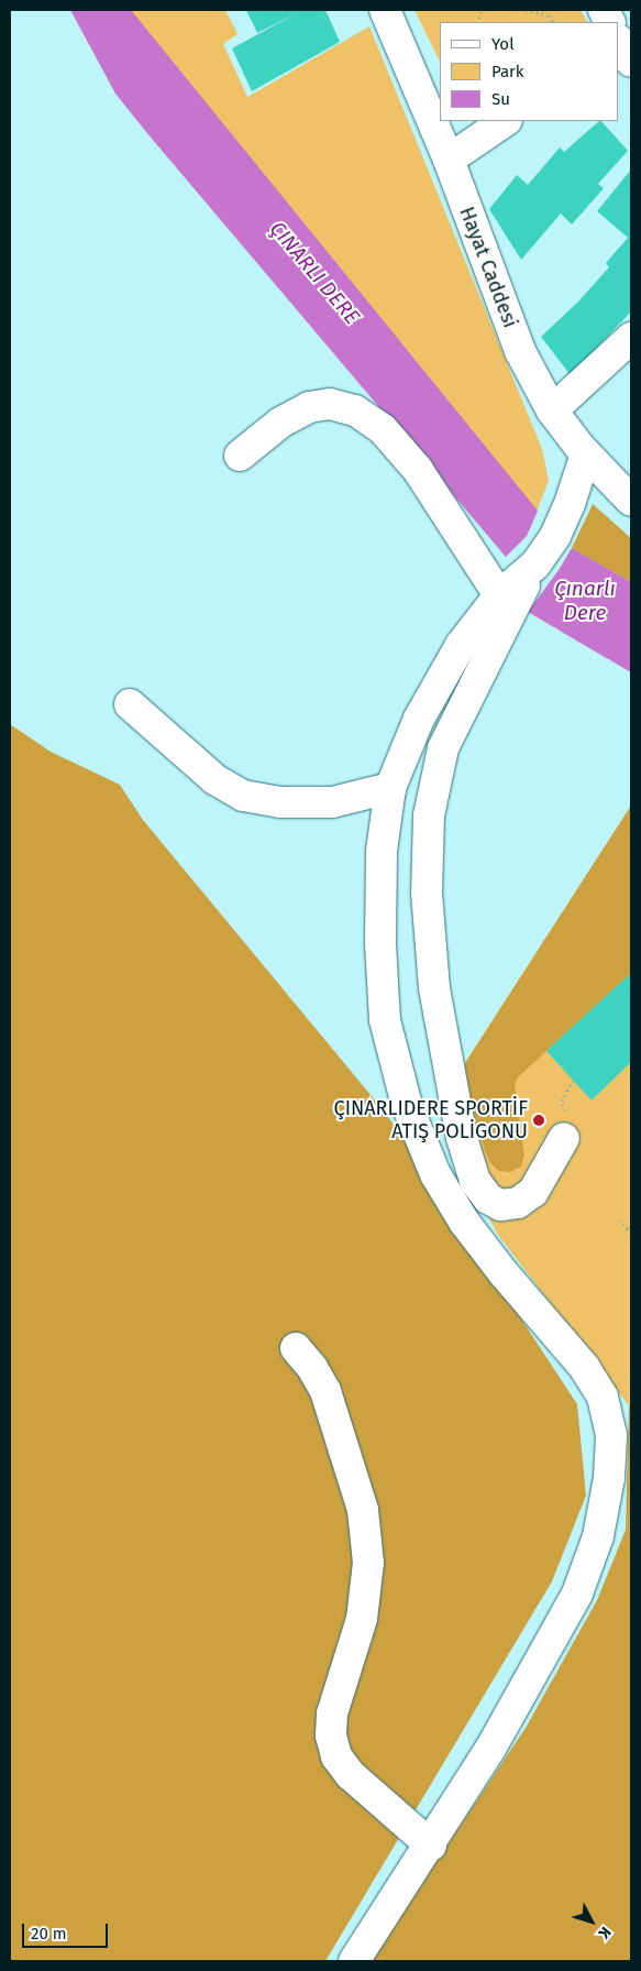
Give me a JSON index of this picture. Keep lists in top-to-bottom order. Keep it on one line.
{"streets":{"street":["Hayat Caddesi"]},"water":["ÇINARLI DERE","Çınarlı Dere"],"places":["ÇINARLIDERE SPORTİF ATIŞ POLİGONU"],"legend":["Yol","Park","Su"],"scale_bar":"20 m","north":"bottom right"}
